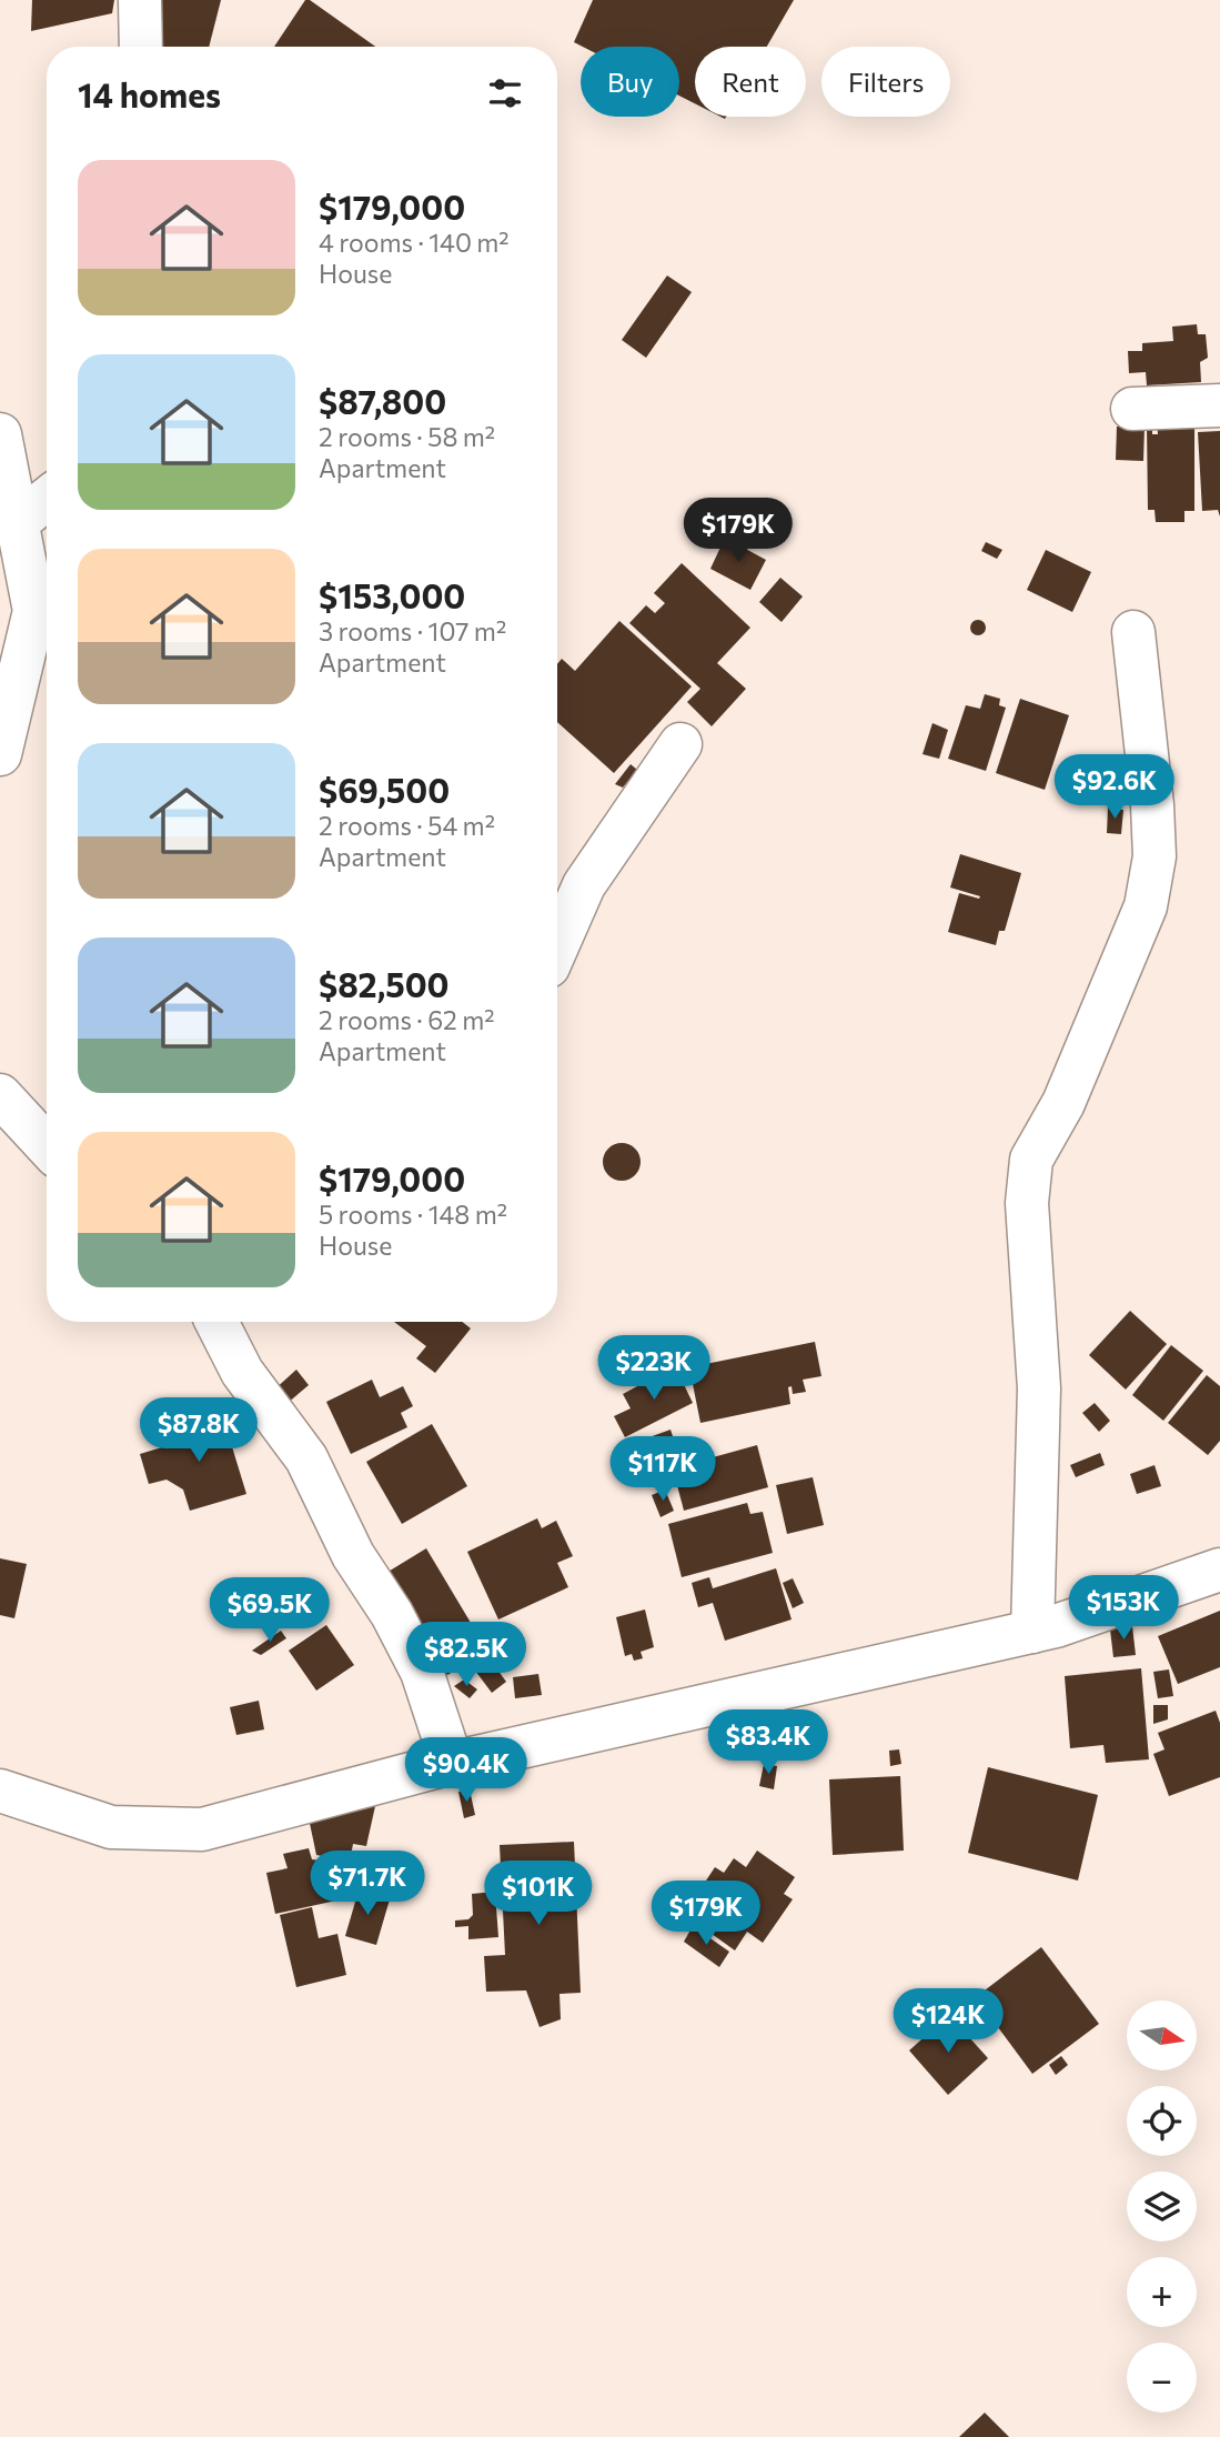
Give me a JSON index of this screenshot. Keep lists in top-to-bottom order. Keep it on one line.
{"north":"right","page":{"chip":["Buy","Rent","Filters"],"heading":"14 homes","list":[{"name":"$179,000","note":"4 rooms · 140 m² · House"},{"name":"$87,800","note":"2 rooms · 58 m² · Apartment"},{"name":"$153,000","note":"3 rooms · 107 m² · Apartment"},{"name":"$69,500","note":"2 rooms · 54 m² · Apartment"},{"name":"$82,500","note":"2 rooms · 62 m² · Apartment"},{"name":"$179,000","note":"5 rooms · 148 m² · House"}],"price":["$179K","$92.6K","$223K","$87.8K","$117K","$153K","$69.5K","$82.5K","$83.4K","$90.4K","$71.7K","$101K","$179K","$124K"],"map_buttons":["+","−"]}}
